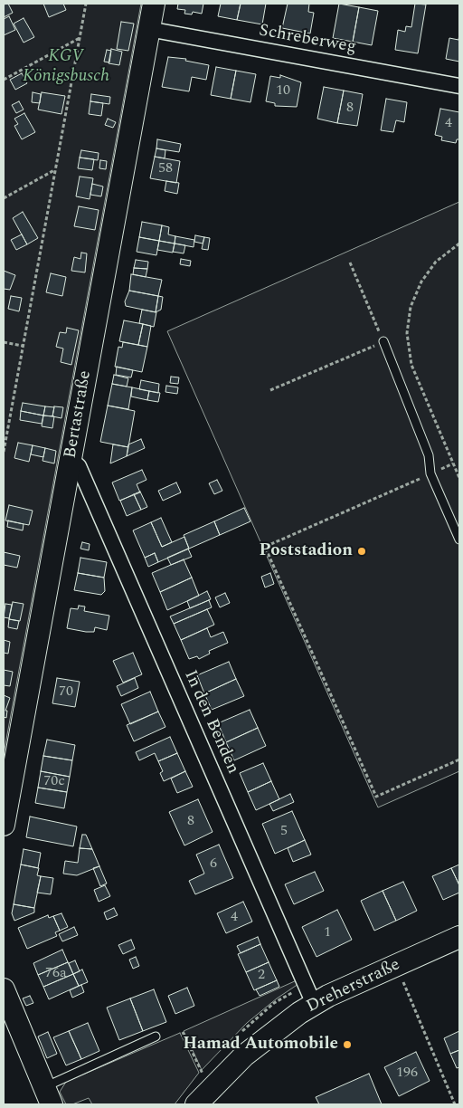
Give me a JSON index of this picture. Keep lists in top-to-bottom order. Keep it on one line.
{"streets":{"street":["Schreberweg","Bertastraße","In den Benden","Dreherstraße"]},"crossings":[["Schreberweg","Bertastraße"],["Bertastraße","In den Benden"],["In den Benden","Dreherstraße"]],"parks":["KGV Königsbusch"],"places":["Poststadion","Hamad Automobile"],"house_numbers":["10","8","4","58","70","70c","8","5","6","4","1","76a","2","196"]}
